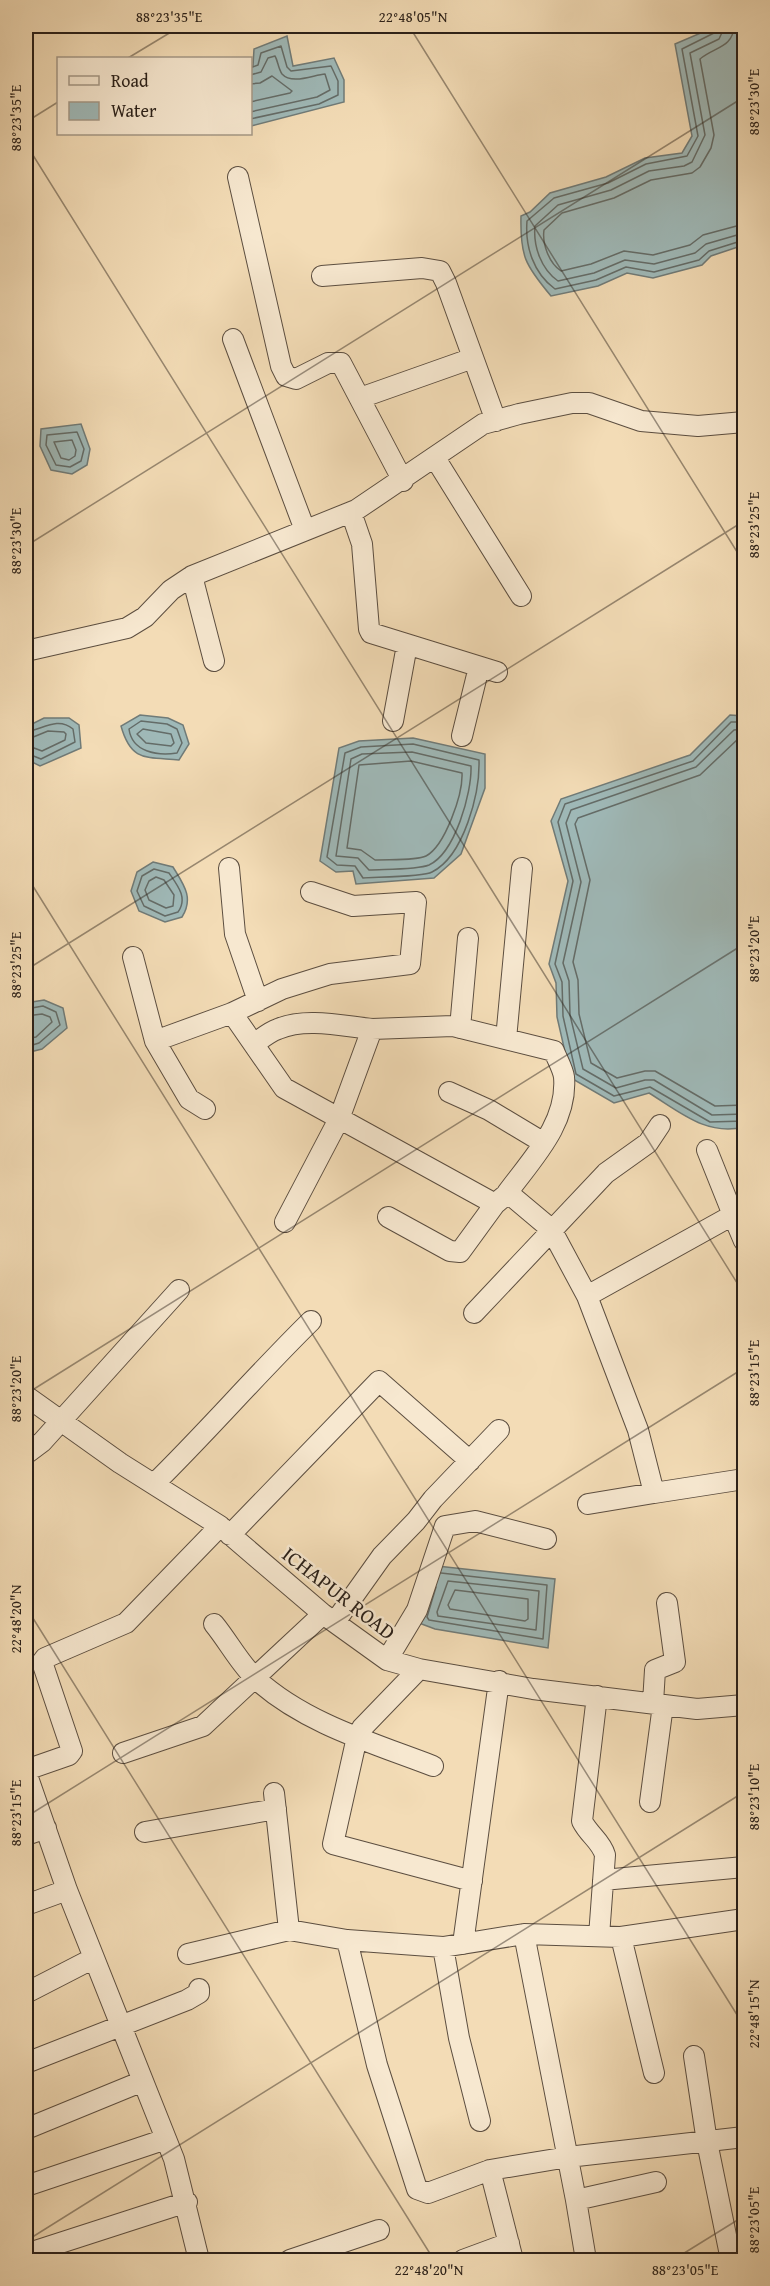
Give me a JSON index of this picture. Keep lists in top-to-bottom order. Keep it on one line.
{"streets":{"street":["ICHAPUR ROAD"]},"legend":["Road","Water"],"coordinates":["88°23'35\"E","22°48'05\"N","88°23'30\"E","88°23'25\"E","88°23'20\"E","88°23'15\"E","22°48'20\"N","88°23'10\"E","22°48'15\"N","88°23'05\"E"]}
